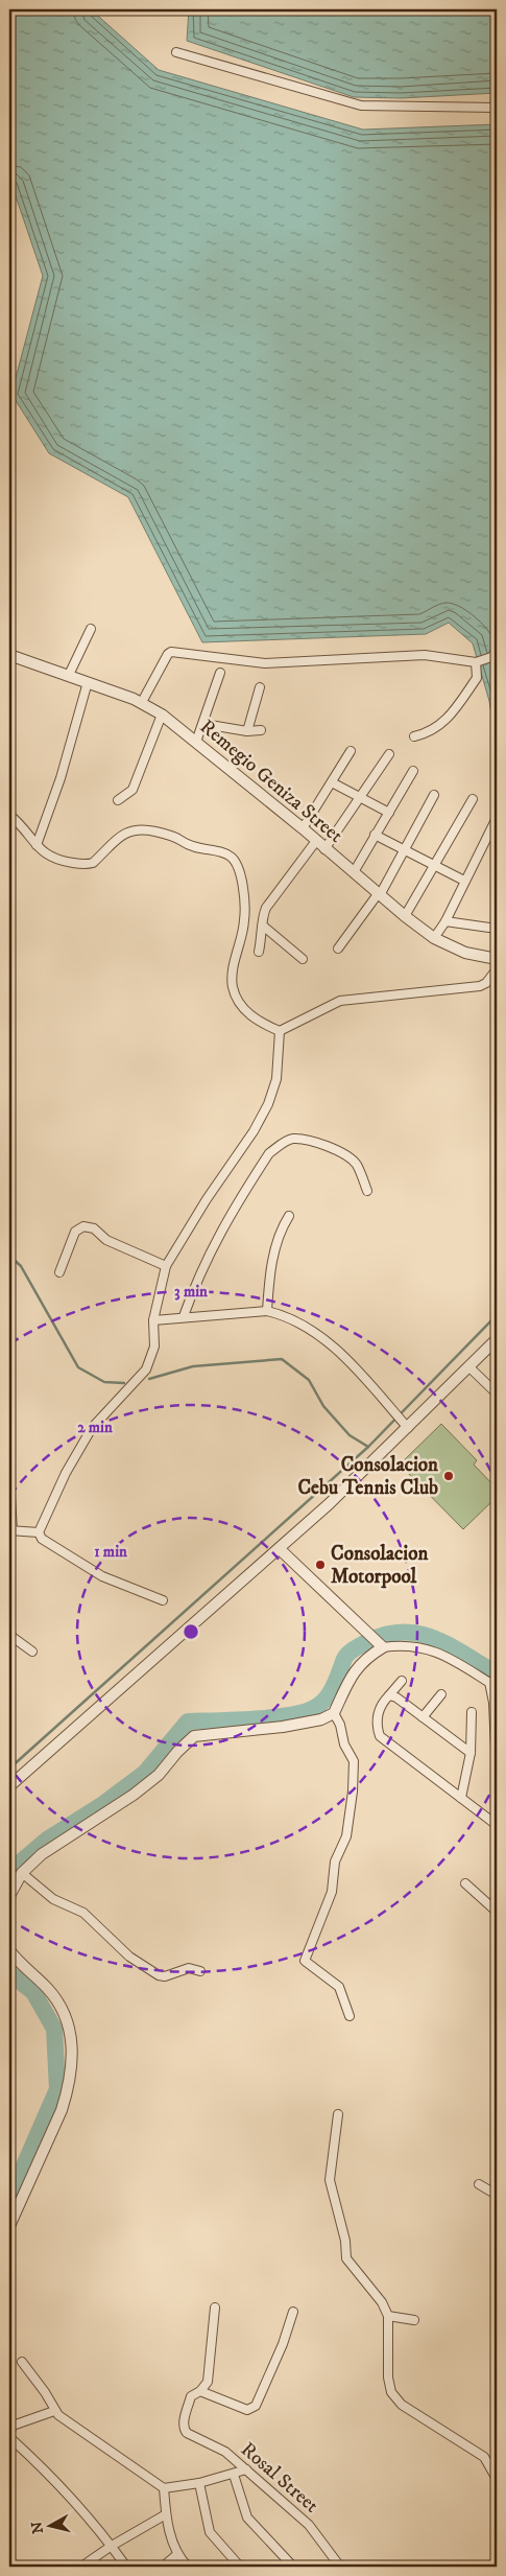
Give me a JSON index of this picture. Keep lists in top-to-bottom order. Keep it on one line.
{"streets":{"street":["Remegio Geniza Street","Rosal Street"]},"places":["Consolacion Cebu Tennis Club","Consolacion Motorpool"],"north":"left","rings":["3 min","2 min","1 min"]}
